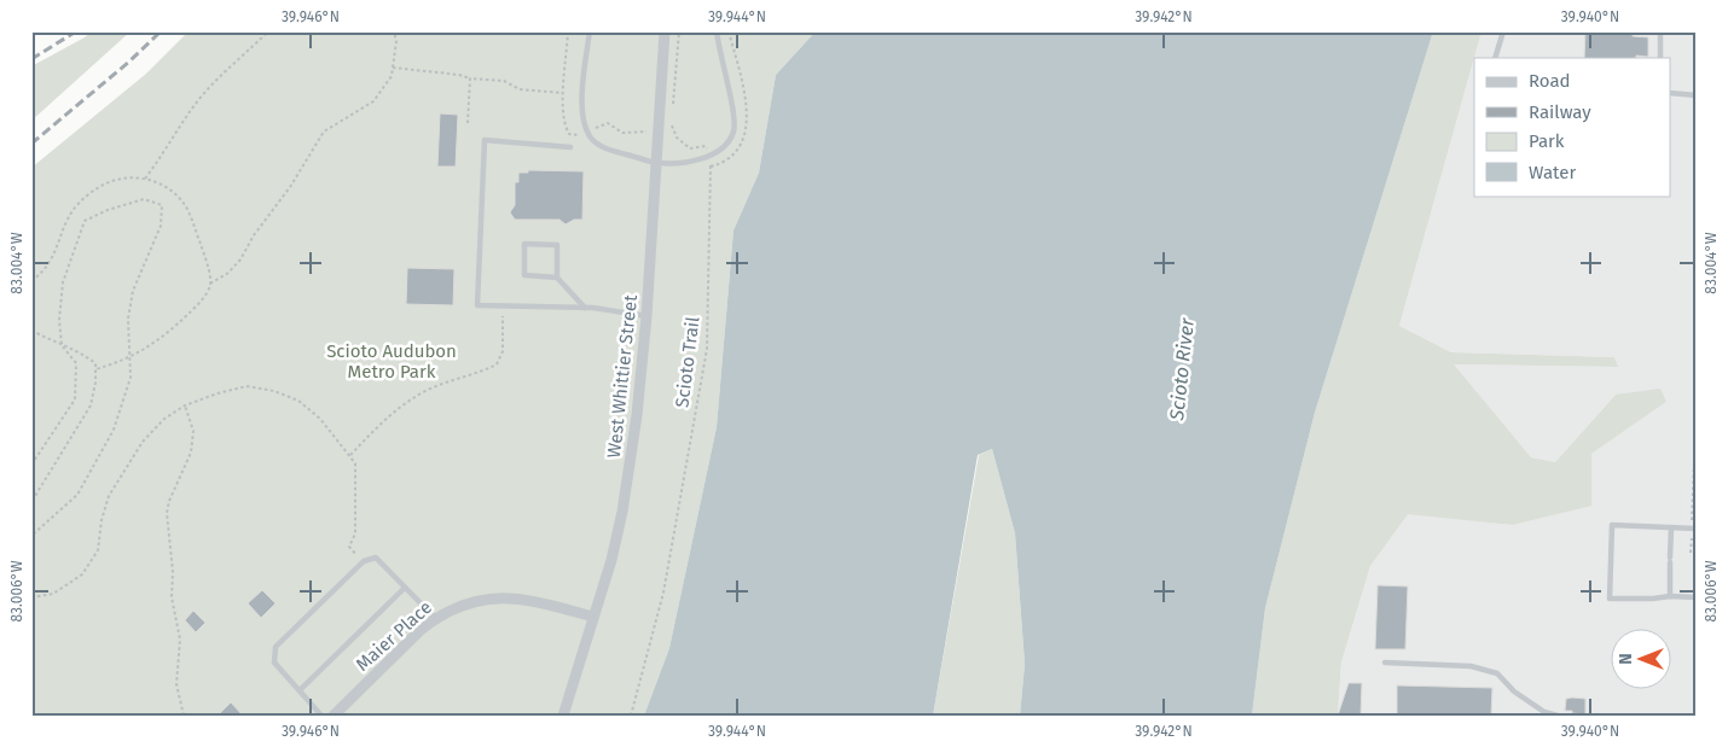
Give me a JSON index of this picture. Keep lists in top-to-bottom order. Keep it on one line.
{"streets":{"street":["West Whittier Street","Maier Place"],"path":["Scioto Trail"]},"crossings":[["West Whittier Street","Maier Place"]],"water":["Scioto River"],"parks":["Scioto Audubon Metro Park"],"legend":["Road","Railway","Park","Water"],"north":"left","coordinates":["39.946°N","39.944°N","39.942°N","39.940°N","83.004°W","83.006°W"]}
